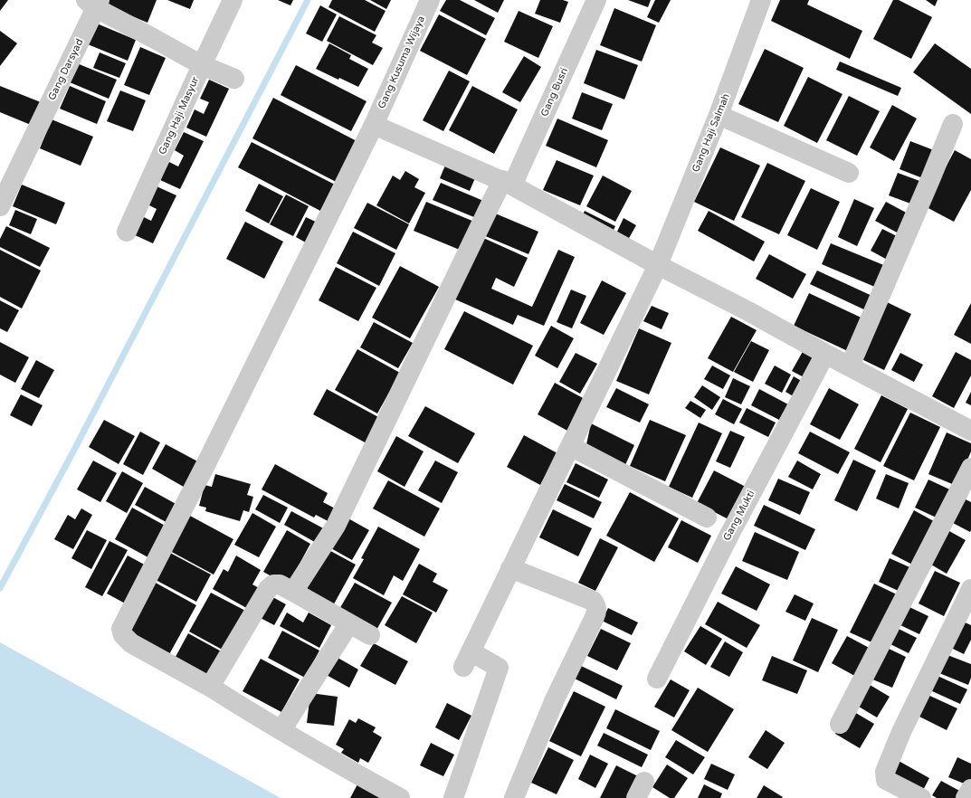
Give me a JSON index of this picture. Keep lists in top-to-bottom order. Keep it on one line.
{"streets":{"street":["Gang Kusuma Wijaya","Gang Darsyad","Gang Busri","Gang Haji Masyur","Gang Haji Salmah","Gang Mukti"]}}
